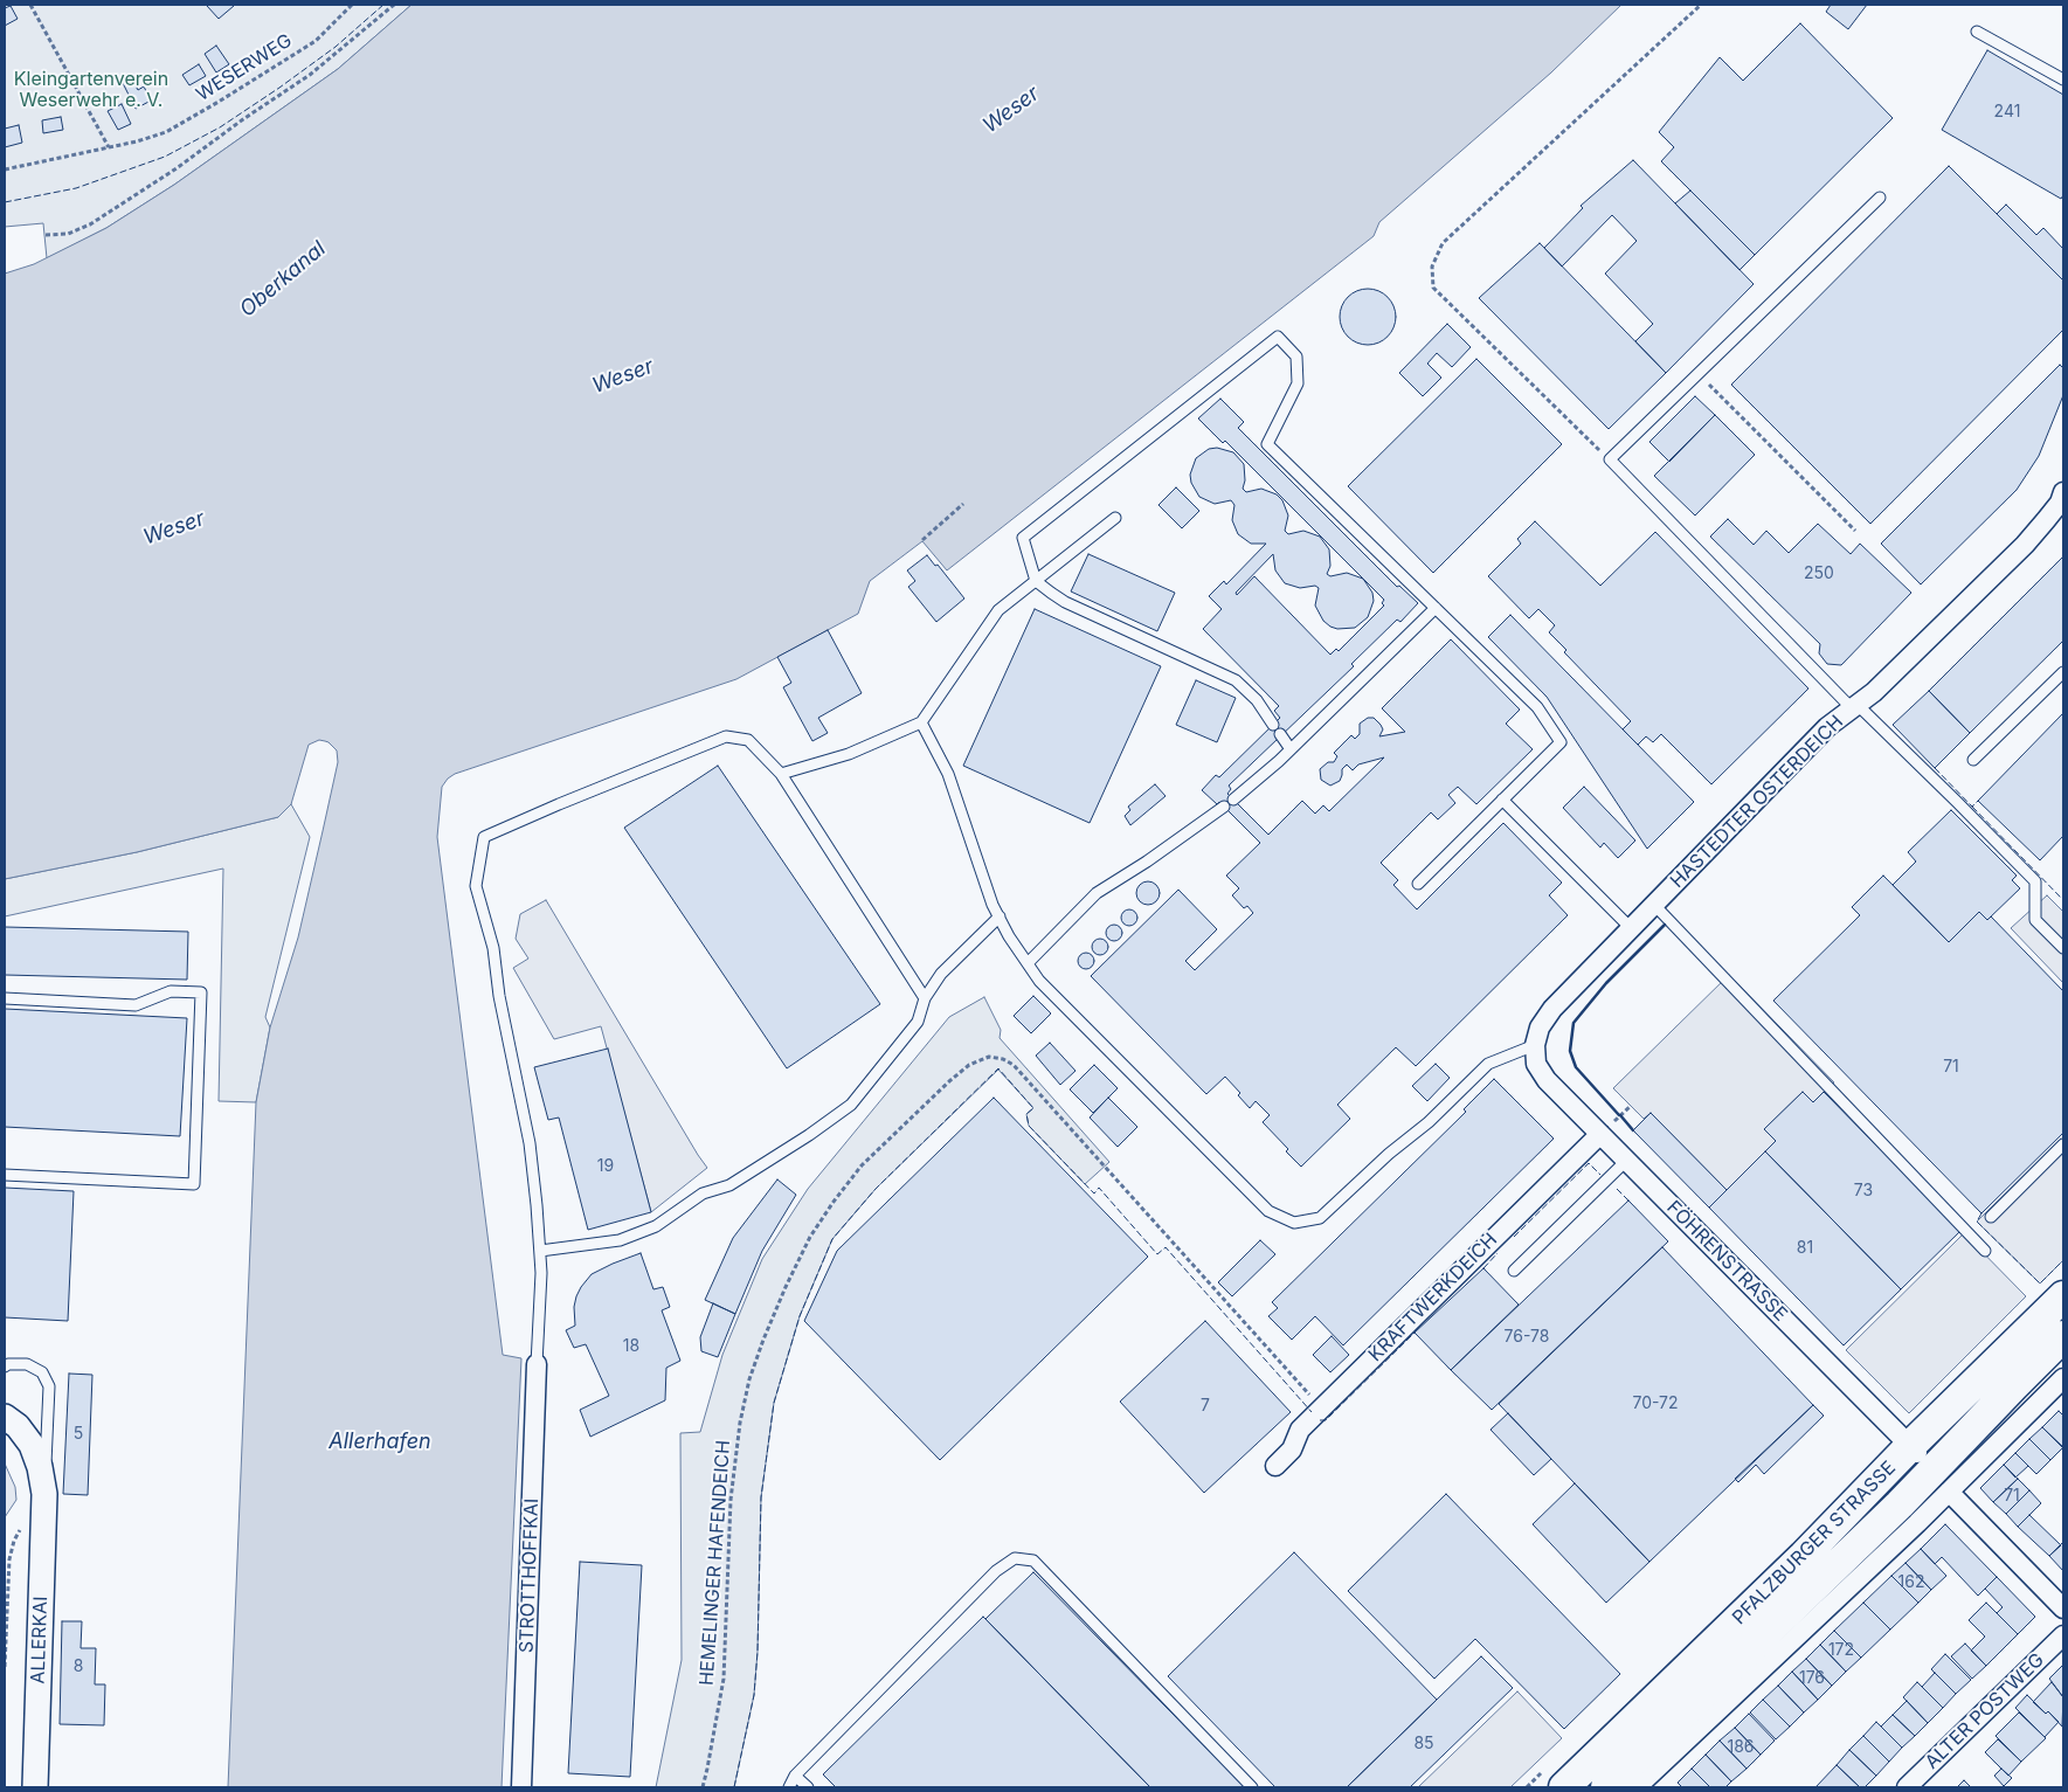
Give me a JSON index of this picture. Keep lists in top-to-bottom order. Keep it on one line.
{"streets":{"main road":["PFALZBURGER STRASSE"],"street":["HASTEDTER OSTERDEICH","FÖHRENSTRASSE","KRAFTWERKDEICH","STROTTHOFFKAI","ALLERKAI","ALTER POSTWEG"],"path":["WESERWEG","HEMELINGER HAFENDEICH"]},"crossings":[["HASTEDTER OSTERDEICH","FÖHRENSTRASSE"],["FÖHRENSTRASSE","KRAFTWERKDEICH"],["FÖHRENSTRASSE","PFALZBURGER STRASSE"],["KRAFTWERKDEICH","HEMELINGER HAFENDEICH"]],"water":["Weser","Oberkanal","Allerhafen"],"parks":["Kleingartenverein Weserwehr e. V."],"house_numbers":["241","250","71","19","73","81","76-78","18","70-72","7","5","71","162","172","8","176","85","186"]}
